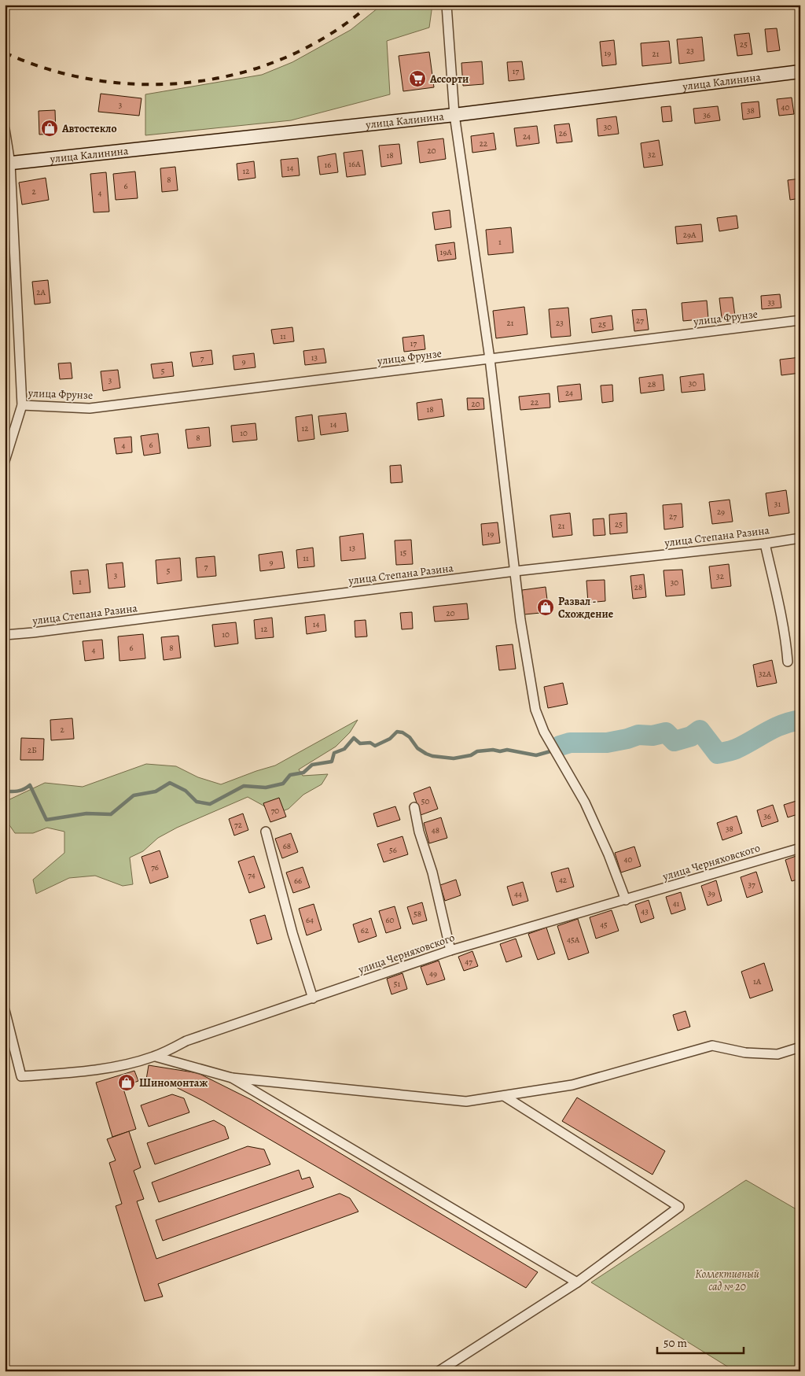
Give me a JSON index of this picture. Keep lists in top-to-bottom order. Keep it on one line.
{"streets":{"street":["улица Калинина","улица Фрунзе","улица Степана Разина","улица Черняховского"]},"parks":["Коллективный сад № 20"],"places":{"supermarket":["Ассорти"],"shop":["Автостекло","Развал - Схождение","Шиномонтаж"]},"house_numbers":["25","23","19","21","17","3","40","38","36","30","26","24","22","20","32","18","16А","16","14","12","8","6","2","4","29А","1","19А","2А","33","27","21","23","25","11","17","13","7","9","5","3","30","28","24","22","20","18","14","12","10","8","6","4","31","29","27","25","21","19","13","15","11","9","7","5","3","32","1","30","28","20","14","12","10","6","8","4","32А","2","2Б","50","70","36","72","38","48","68","56","40","76","74","42","66","37","39","44","41","43","58","64","60","45","62","45А","47","49","1А","51"],"scale_bar":"50 m"}
